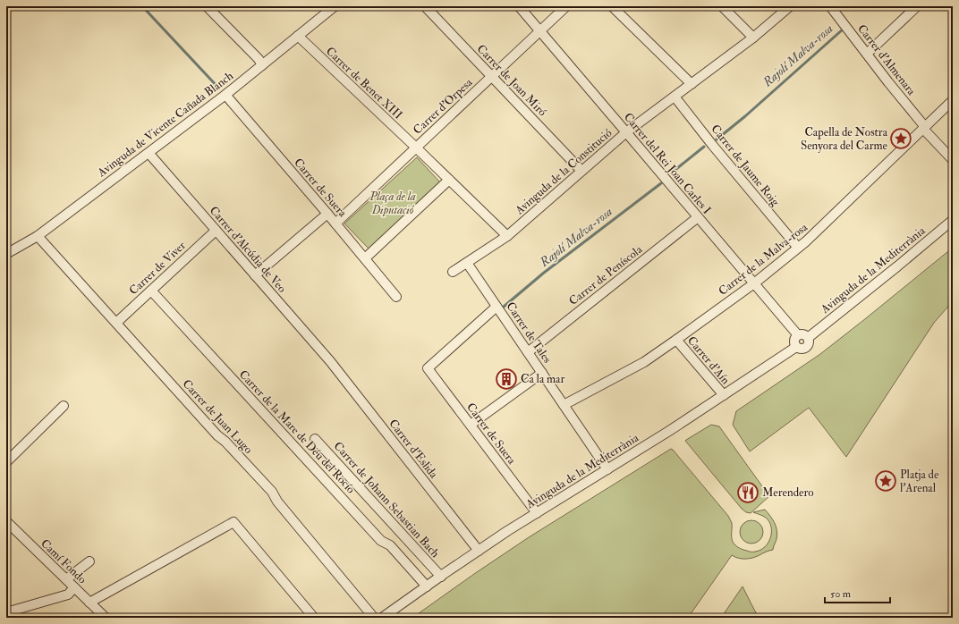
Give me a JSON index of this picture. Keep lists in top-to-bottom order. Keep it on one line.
{"streets":{"street":["Carrer d'Almenara","Carrer de Joan Miró","Carrer de Benet XIII","Carrer d'Orpesa","Avinguda de Vicente Cañada Blanch","Carrer del Rei Joan Carles I","Carrer de Jaume Roig","Avinguda de la Constitució","Carrer de Suera","Carrer d'Alcúdia de Veo","Carrer de la Malva-rosa","Carrer de Viver","Avinguda de la Mediterrània","Carrer de Peníscola","Carrer de Tales","Carrer d'Aín","Carrer de Juan Lugo","Carrer de la Mare de Déu del Rocío","Carrer d'Eslida","Carrer de Johann Sebastian Bach","Camí Fondo"]},"crossings":[["Carrer d'Almenara","Carrer de la Malva-rosa"],["Carrer de Joan Miró","Carrer d'Orpesa"],["Carrer de Joan Miró","Avinguda de la Constitució"],["Carrer de Benet XIII","Carrer d'Orpesa"],["Carrer de Benet XIII","Avinguda de Vicente Cañada Blanch"],["Carrer de Benet XIII","Avinguda de la Constitució"],["Carrer d'Orpesa","Carrer del Rei Joan Carles I"],["Carrer d'Orpesa","Carrer de Suera"],["Avinguda de Vicente Cañada Blanch","Carrer de Suera"],["Avinguda de Vicente Cañada Blanch","Carrer d'Alcúdia de Veo"],["Avinguda de Vicente Cañada Blanch","Carrer de Juan Lugo"],["Carrer del Rei Joan Carles I","Avinguda de la Constitució"],["Carrer del Rei Joan Carles I","Carrer de la Malva-rosa"],["Carrer del Rei Joan Carles I","Avinguda de la Mediterrània"],["Carrer del Rei Joan Carles I","Carrer de Peníscola"],["Carrer de Jaume Roig","Avinguda de la Constitució"],["Carrer de Jaume Roig","Carrer de la Malva-rosa"],["Avinguda de la Constitució","Carrer de Tales"],["Carrer de Suera","Avinguda de la Mediterrània"],["Carrer de Suera","Carrer de Tales"],["Carrer d'Alcúdia de Veo","Carrer de Viver"],["Carrer d'Alcúdia de Veo","Carrer d'Eslida"],["Carrer de la Malva-rosa","Carrer de Tales"],["Carrer de la Malva-rosa","Carrer d'Aín"],["Carrer de Viver","Carrer de Juan Lugo"],["Carrer de Viver","Carrer de la Mare de Déu del Rocío"],["Avinguda de la Mediterrània","Carrer de Tales"],["Avinguda de la Mediterrània","Carrer d'Aín"],["Avinguda de la Mediterrània","Carrer de la Mare de Déu del Rocío"],["Avinguda de la Mediterrània","Carrer d'Eslida"],["Avinguda de la Mediterrània","Carrer de Johann Sebastian Bach"],["Carrer de Peníscola","Carrer de Tales"]],"water":["Rajolí Malva-rosa"],"parks":["Plaça de la Diputació"],"places":{"place":["Capella de Nostra Senyora del Carme","Platja de l'Arenal"],"building":["Ca la mar"],"restaurant":["Merendero"]},"scale_bar":"50 m"}
